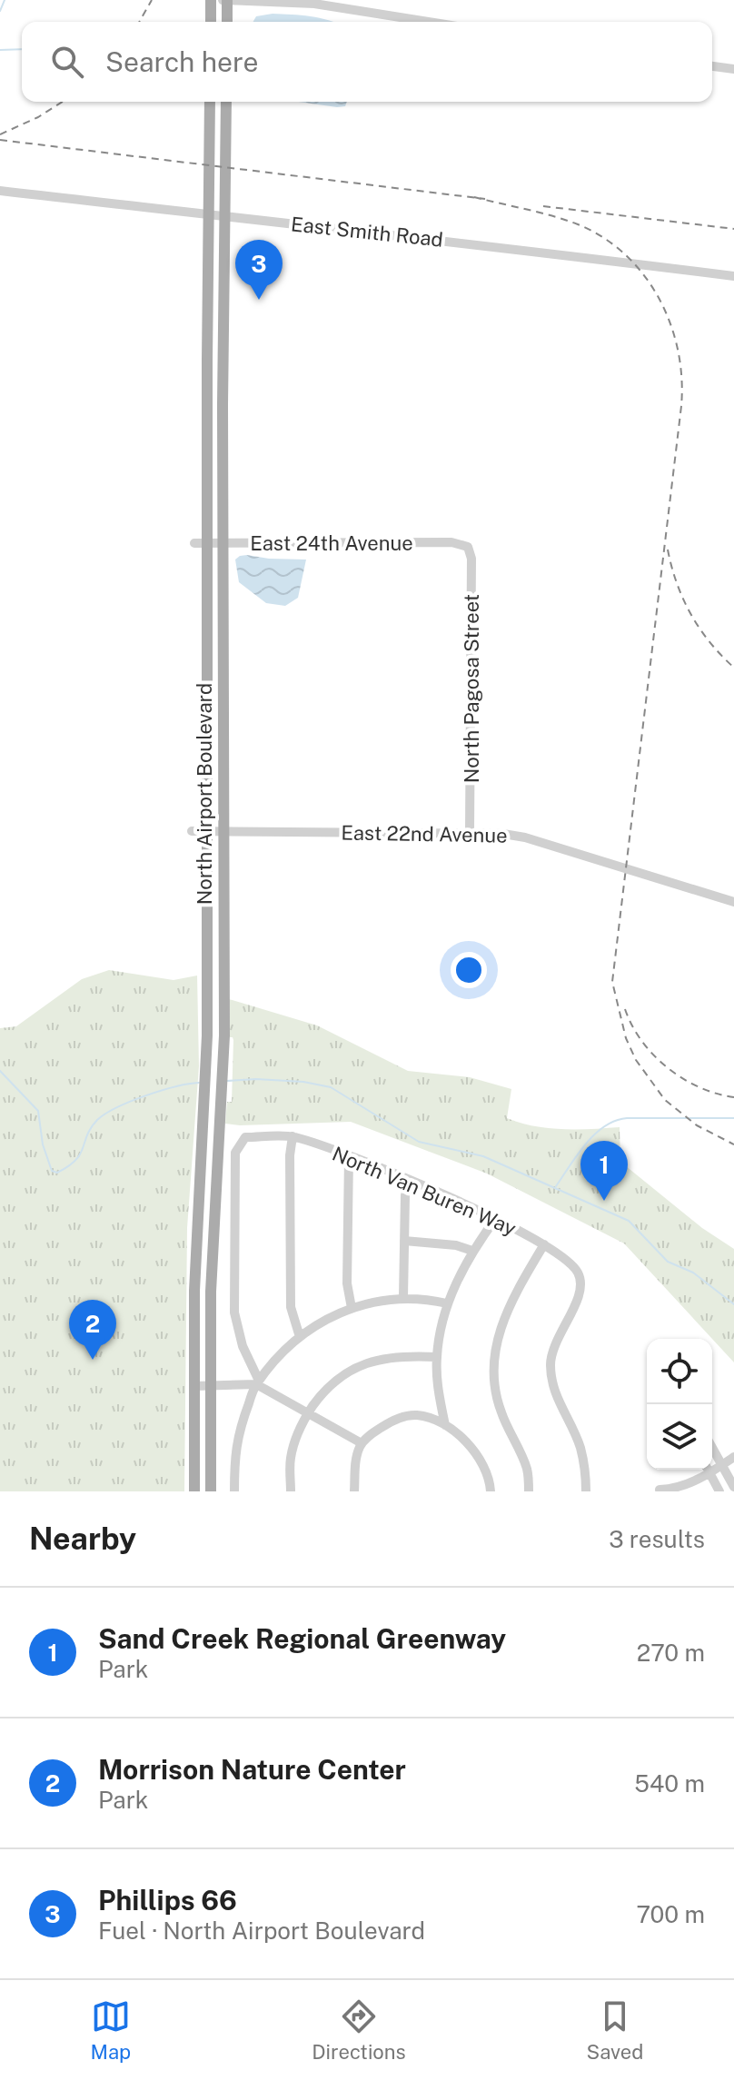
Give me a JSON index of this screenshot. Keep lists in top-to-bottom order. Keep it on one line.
{"streets":{"main road":["North Airport Boulevard"],"street":["East Smith Road","East 24th Avenue","North Pagosa Street","East 22nd Avenue","North Van Buren Way"]},"crossings":[["East Smith Road","North Airport Boulevard"],["East 24th Avenue","North Pagosa Street"],["East 24th Avenue","North Airport Boulevard"],["North Pagosa Street","East 22nd Avenue"],["North Airport Boulevard","East 22nd Avenue"]],"page":{"search":"Search here","pins":["3","1","2"],"heading":["Nearby","3 results"],"list":[{"mark":"1","name":"Sand Creek Regional Greenway","note":"Park","value":"270 m"},{"mark":"2","name":"Morrison Nature Center","note":"Park","value":"540 m"},{"mark":"3","name":"Phillips 66","note":"Fuel · North Airport Boulevard","value":"700 m"}],"nav":["Map","Directions","Saved"]}}
